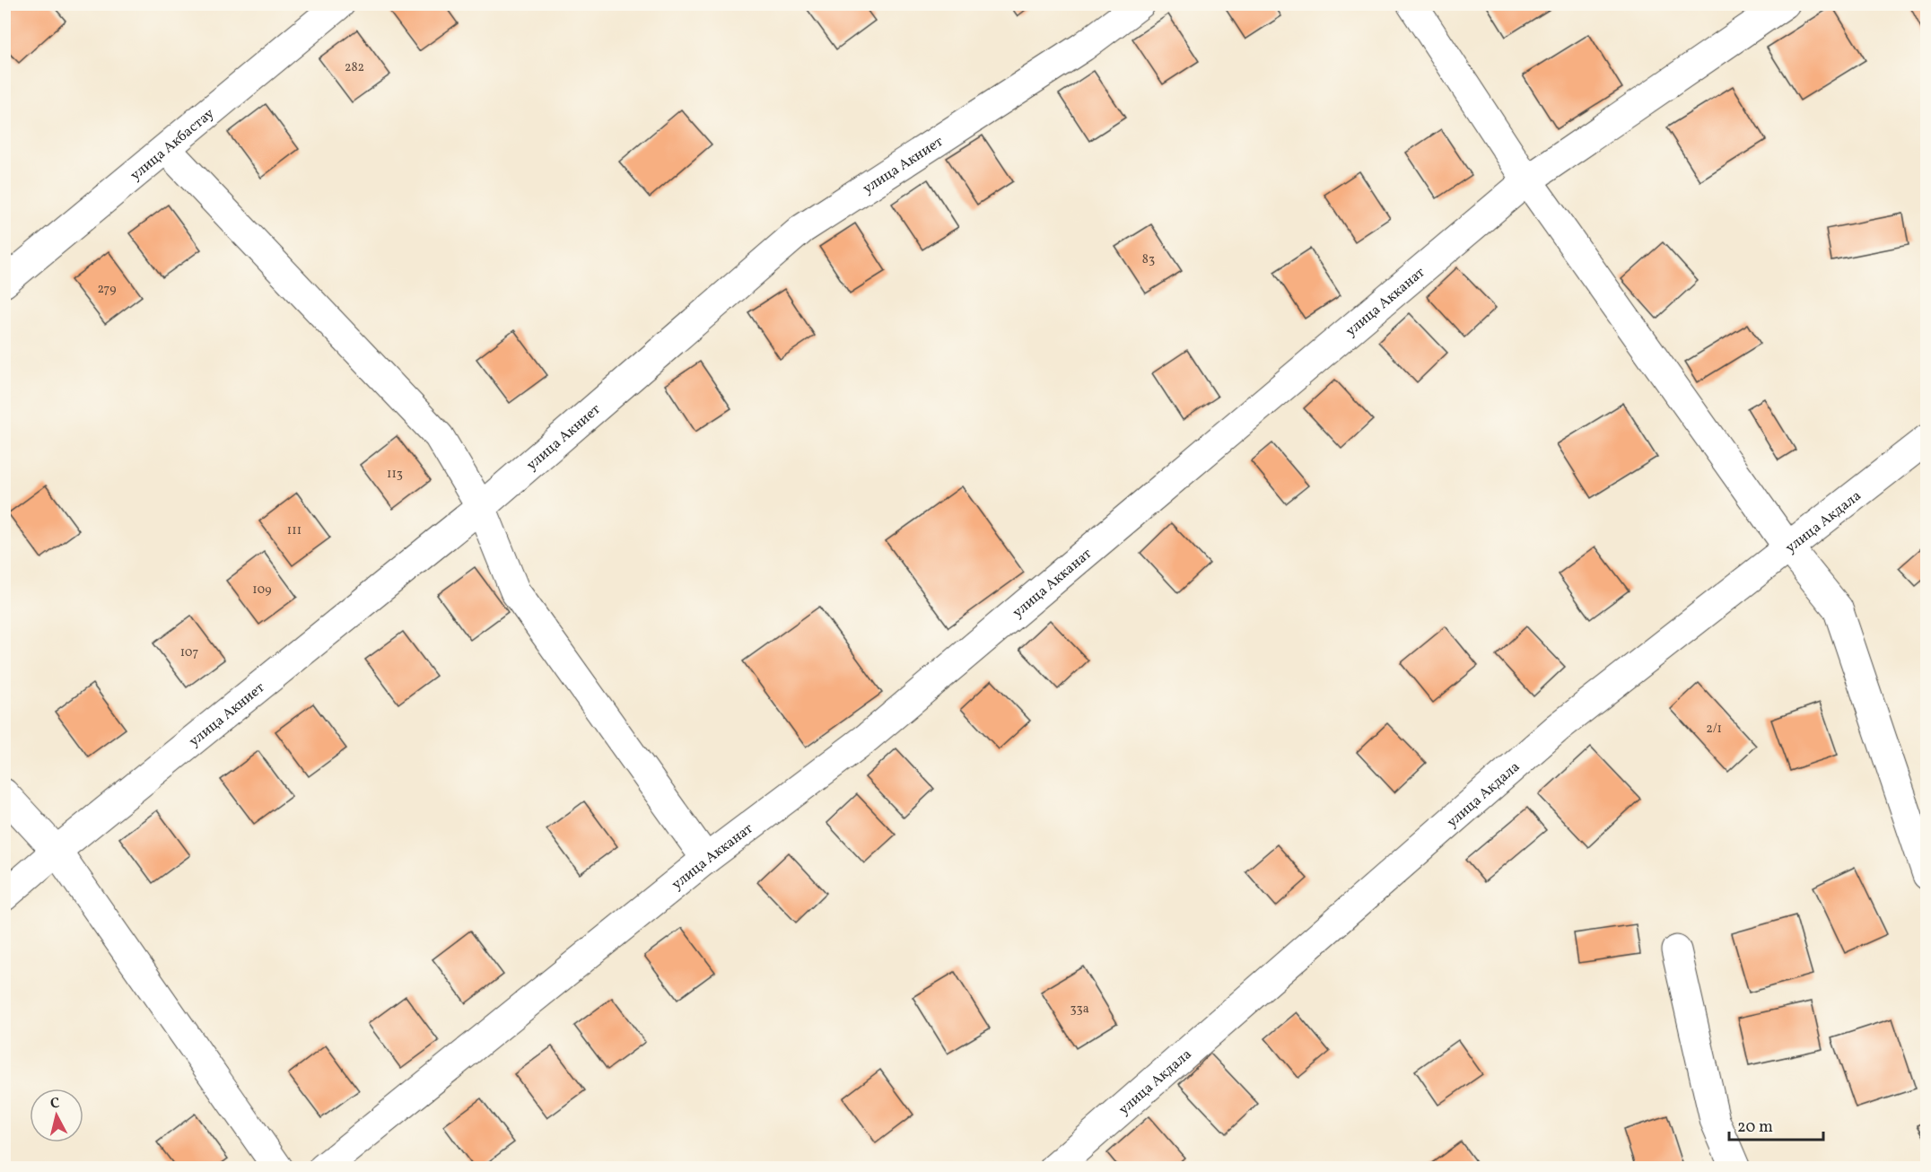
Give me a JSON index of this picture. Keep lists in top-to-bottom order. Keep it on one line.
{"streets":{"street":["улица Акбастау","улица Акниет","улица Акканат","улица Акдала"]},"house_numbers":["282","83","279","113","111","109","107","2/1","33а"],"scale_bar":"20 m","north":"top"}
